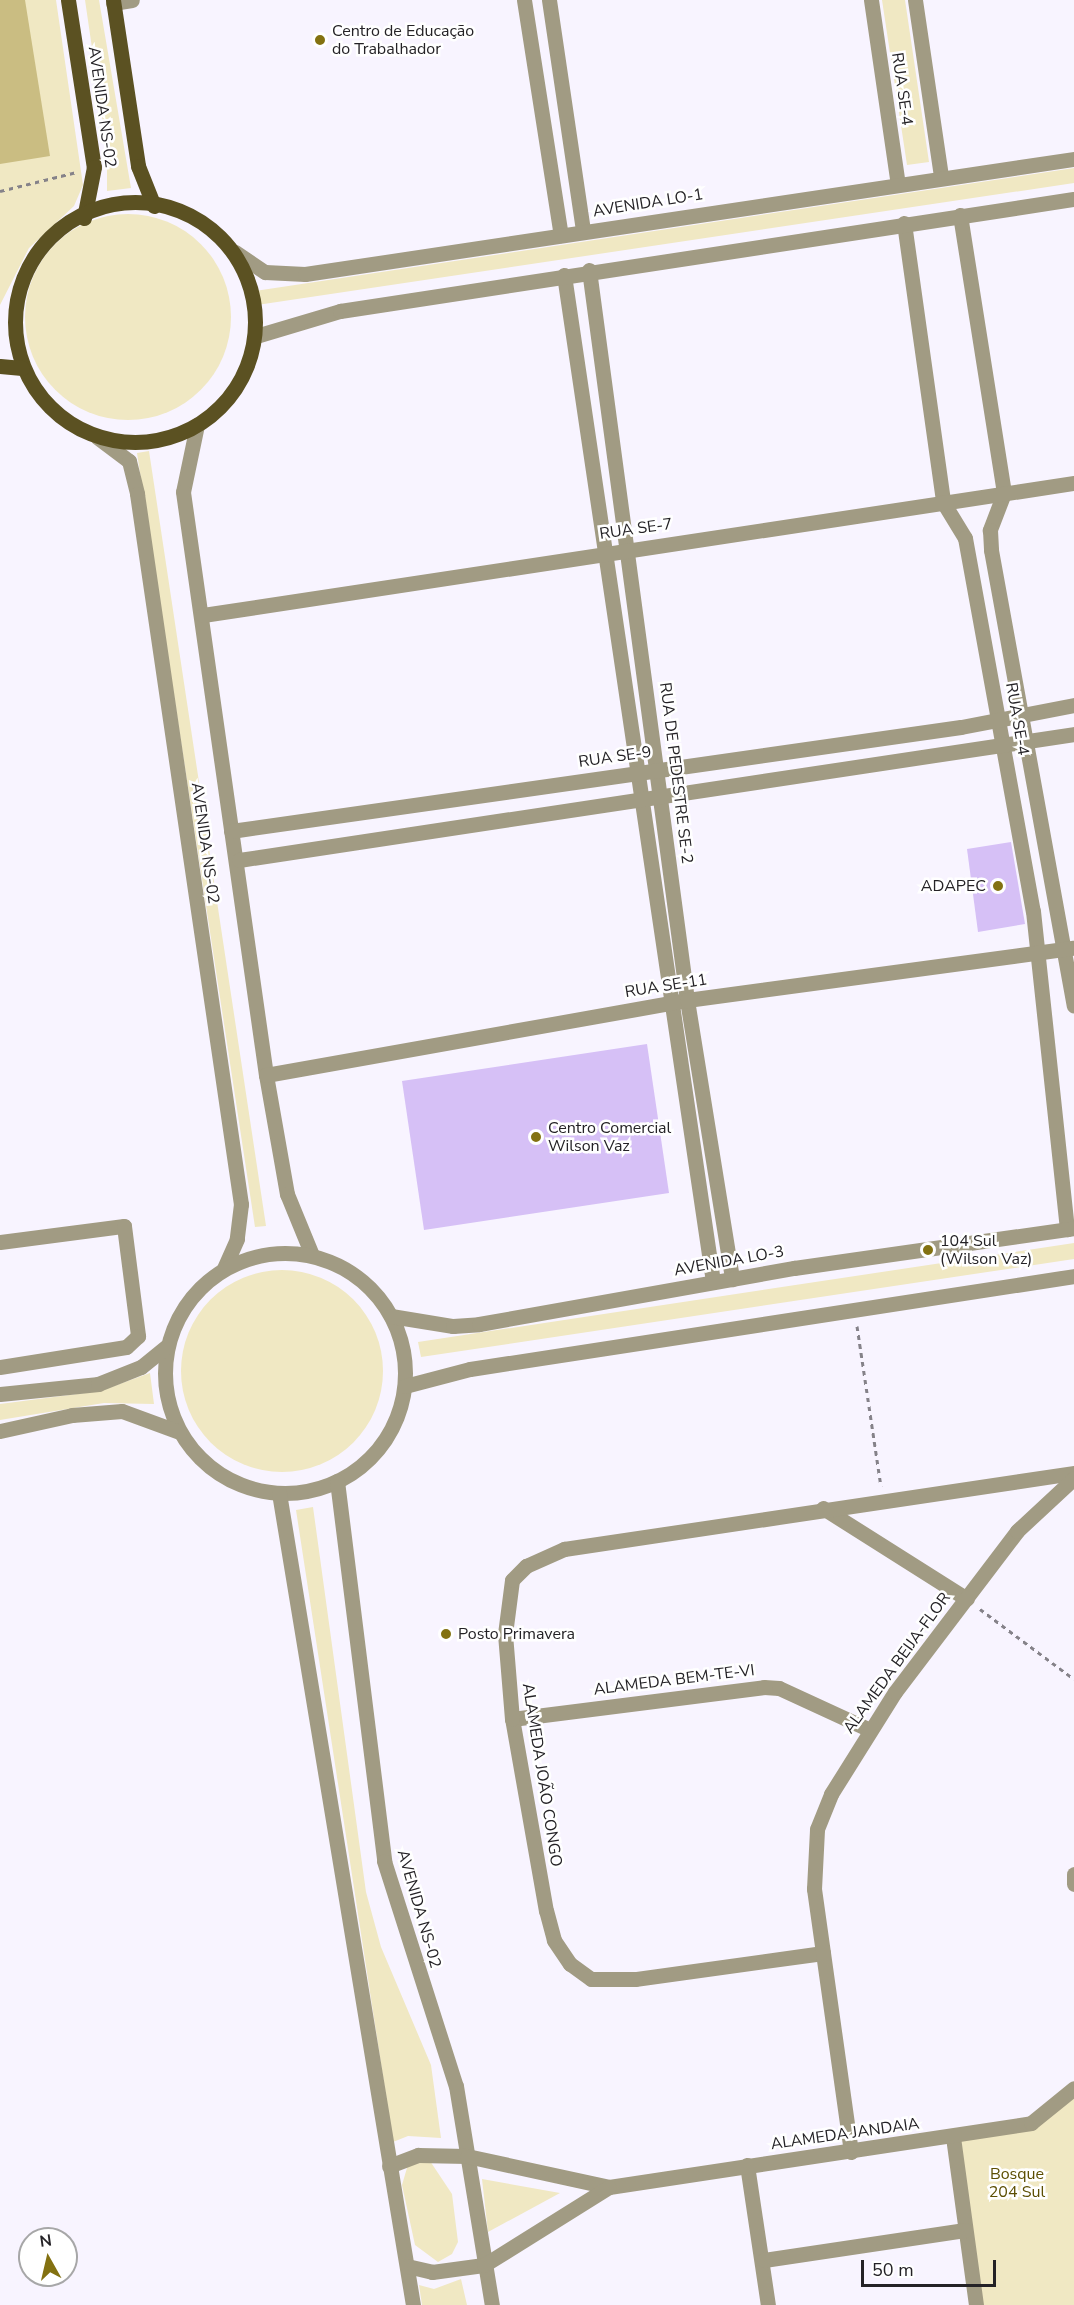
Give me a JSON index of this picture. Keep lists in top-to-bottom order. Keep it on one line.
{"streets":{"main road":["AVENIDA NS-02"],"street":["RUA SE-4","AVENIDA LO-1","RUA SE-7","RUA SE-9","RUA DE PEDESTRE SE-2","RUA SE-11","AVENIDA LO-3","ALAMEDA BEIJA-FLOR","ALAMEDA BEM-TE-VI","ALAMEDA JOÃO CONGO","ALAMEDA JANDAIA"]},"crossings":[["RUA SE-4","AVENIDA LO-1"],["RUA SE-4","RUA SE-7"],["RUA SE-4","RUA SE-9"],["RUA SE-4","RUA SE-11"],["RUA SE-4","AVENIDA LO-3"],["AVENIDA NS-02","RUA SE-7"],["AVENIDA NS-02","RUA SE-9"],["AVENIDA NS-02","RUA SE-11"],["AVENIDA NS-02","ALAMEDA JANDAIA"],["RUA SE-7","RUA DE PEDESTRE SE-2"],["RUA SE-9","RUA DE PEDESTRE SE-2"],["RUA DE PEDESTRE SE-2","RUA SE-11"],["RUA DE PEDESTRE SE-2","AVENIDA LO-3"],["ALAMEDA BEIJA-FLOR","ALAMEDA BEM-TE-VI"],["ALAMEDA BEIJA-FLOR","ALAMEDA JOÃO CONGO"],["ALAMEDA BEIJA-FLOR","ALAMEDA JANDAIA"],["ALAMEDA BEM-TE-VI","ALAMEDA JOÃO CONGO"]],"parks":["Bosque 204 Sul"],"places":["Centro de Educação do Trabalhador","ADAPEC","Centro Comercial Wilson Vaz","104 Sul (Wilson Vaz)","Posto Primavera"],"scale_bar":"50 m","north":"top"}
